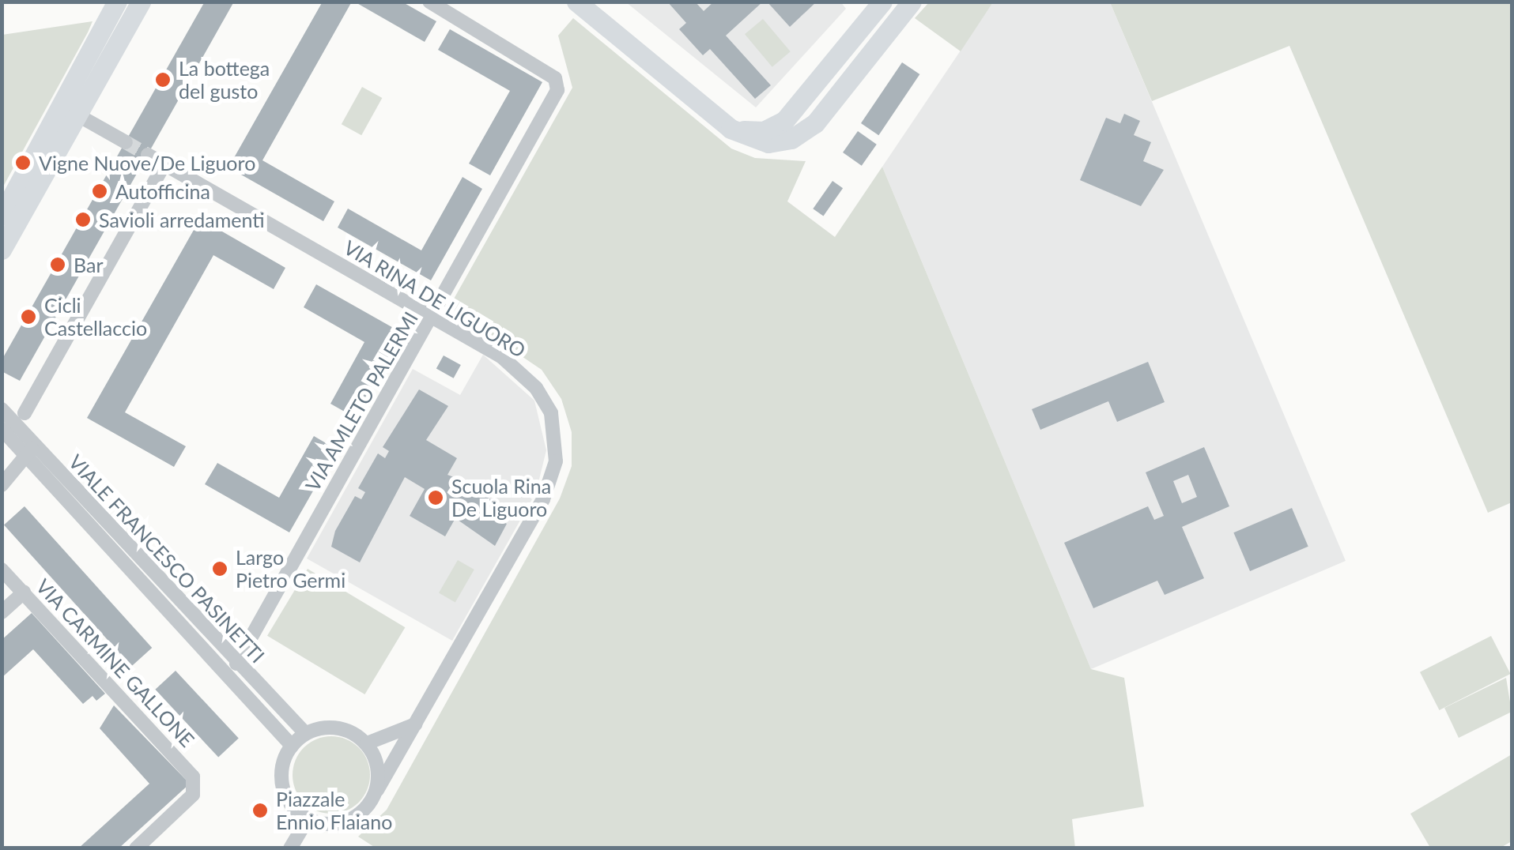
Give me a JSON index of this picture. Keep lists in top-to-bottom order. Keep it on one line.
{"streets":{"street":["VIA RINA DE LIGUORO","VIA AMLETO PALERMI","VIALE FRANCESCO PASINETTI","VIA CARMINE GALLONE"]},"crossings":[["VIA RINA DE LIGUORO","VIA AMLETO PALERMI"],["VIA RINA DE LIGUORO","VIALE FRANCESCO PASINETTI"],["VIA AMLETO PALERMI","VIALE FRANCESCO PASINETTI"]],"places":["La bottega del gusto","Vigne Nuove/De Liguoro","Autofficina","Savioli arredamenti","Bar","Cicli Castellaccio","Scuola Rina De Liguoro","Largo Pietro Germi","Piazzale Ennio Flaiano"]}
